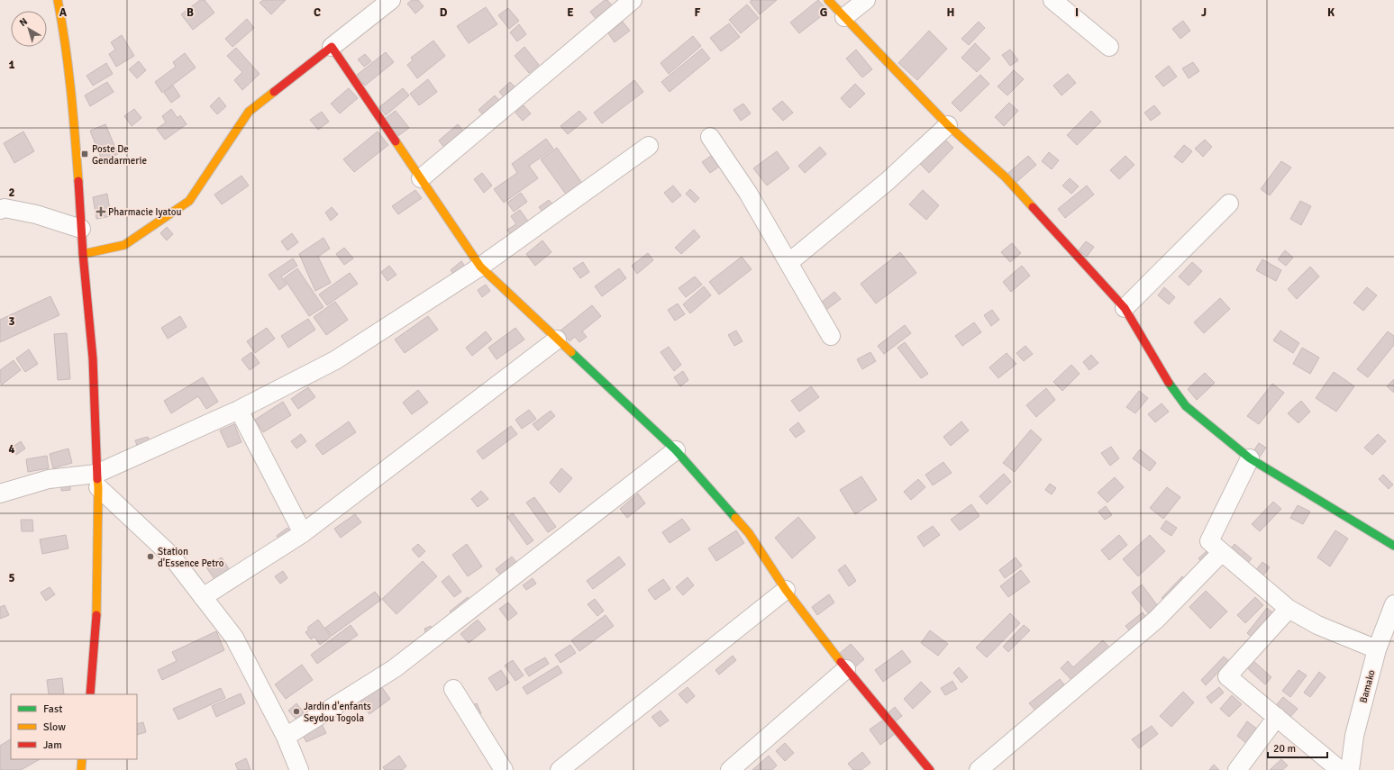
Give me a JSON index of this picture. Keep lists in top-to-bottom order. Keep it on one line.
{"streets":{"street":["Bamako"]},"places":{"transit":["Poste De Gendarmerie"],"health":["Pharmacie Iyatou"],"other":["Station d'Essence Petro","Jardin d'enfants Seydou Togola"]},"legend":["Fast","Slow","Jam"],"scale_bar":"20 m","north":"top left","grid":{"columns":["A","B","C","D","E","F","G","H","I","J","K"],"rows":["1","2","3","4","5"]}}
